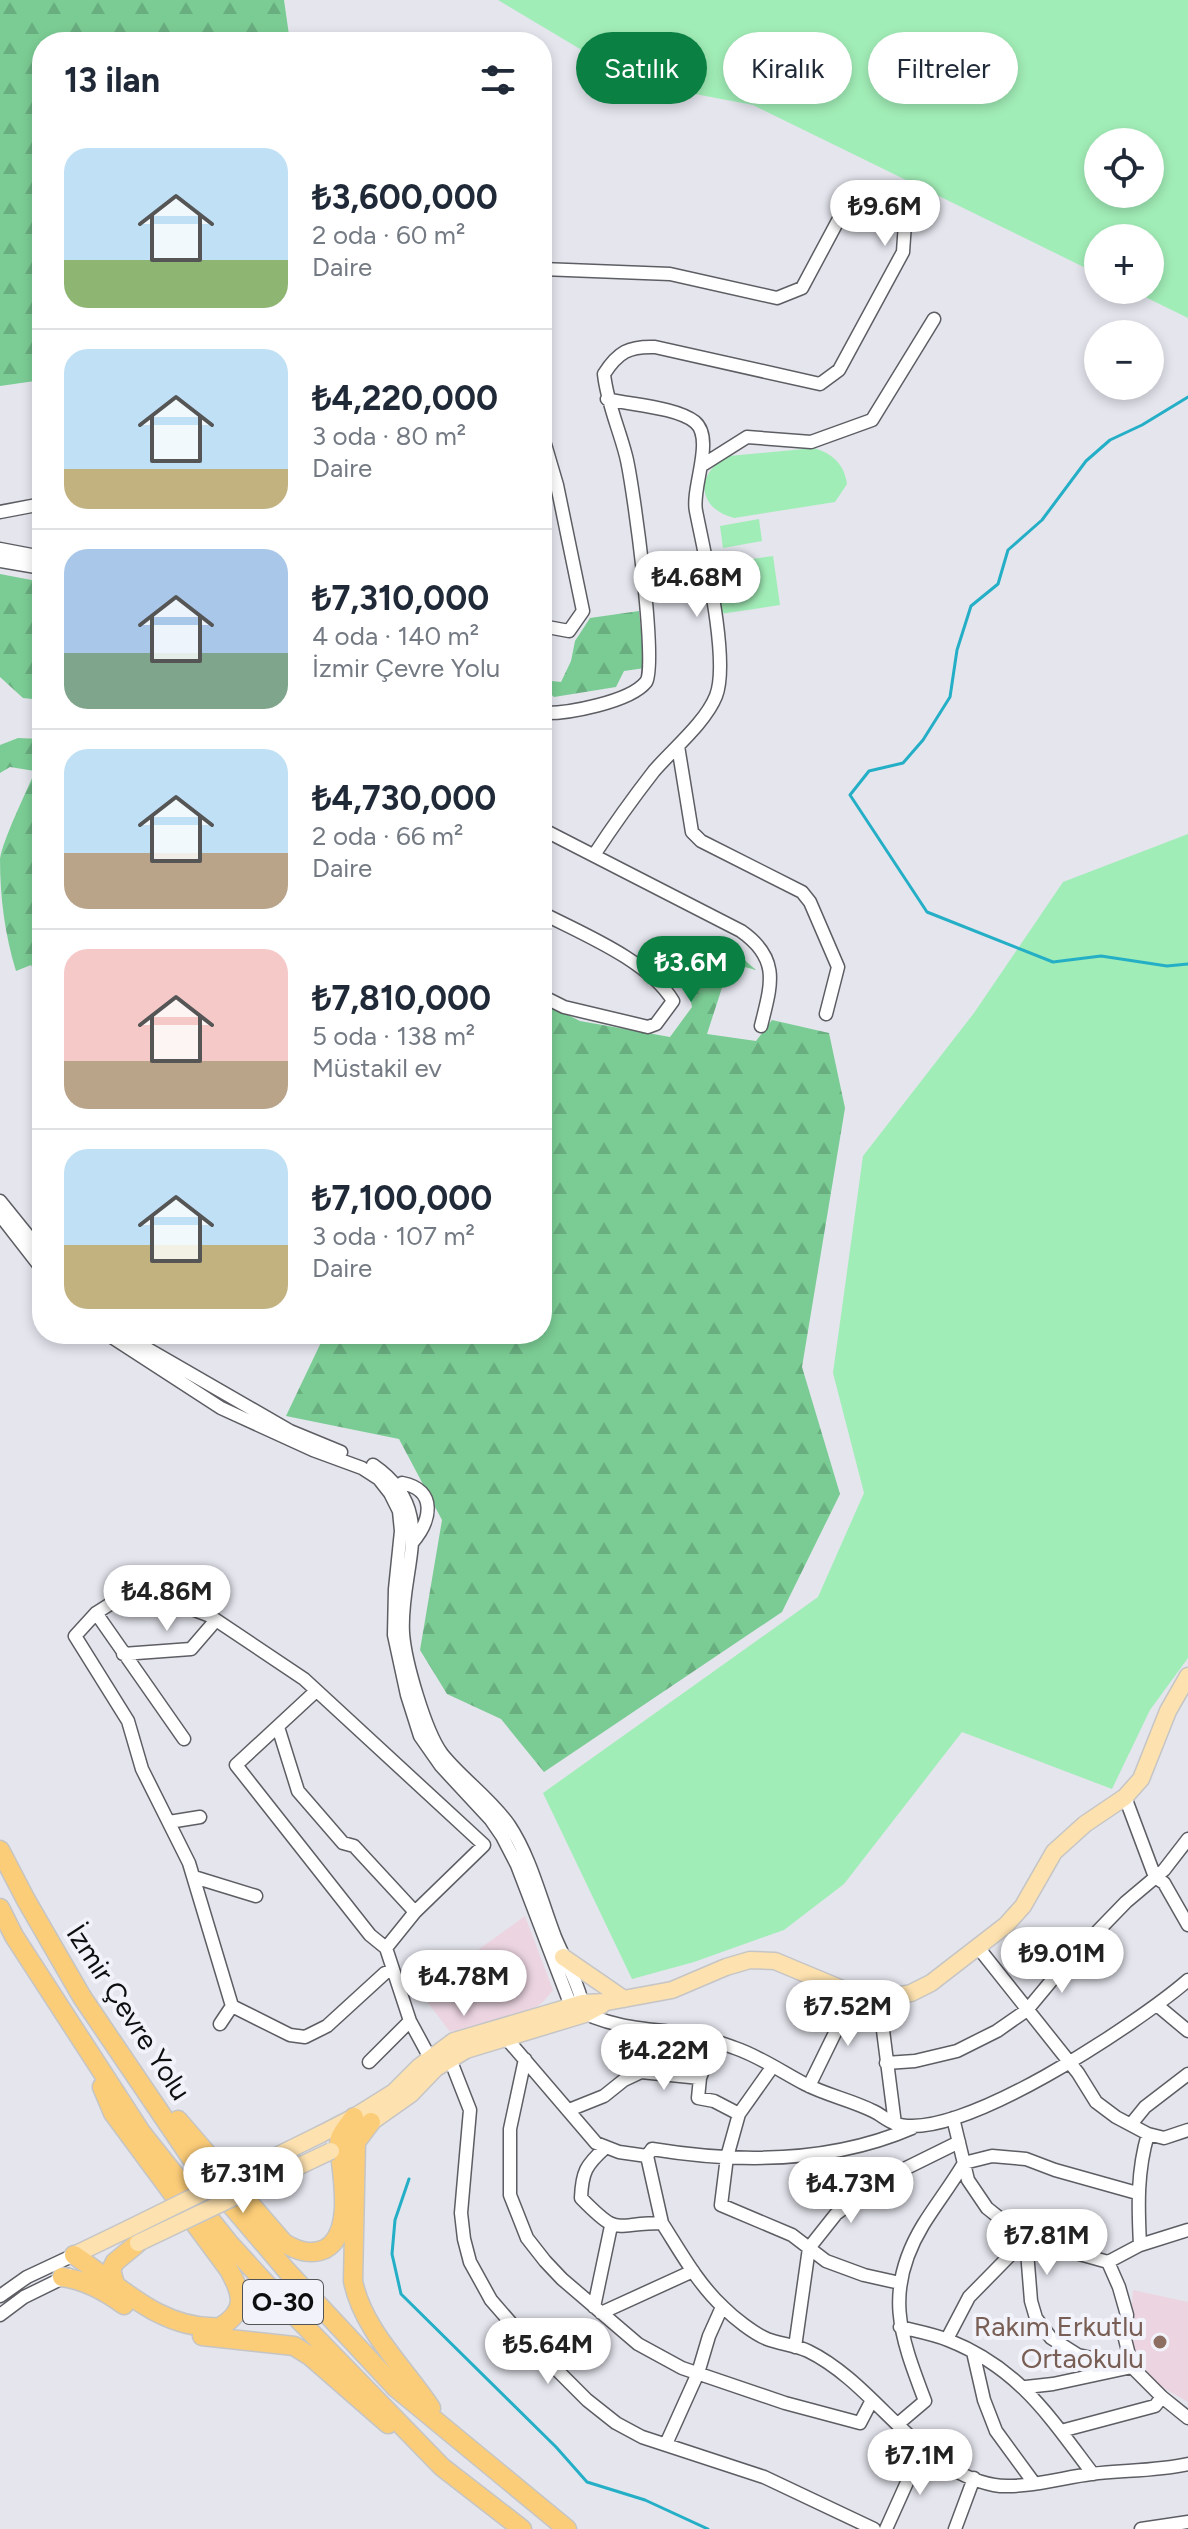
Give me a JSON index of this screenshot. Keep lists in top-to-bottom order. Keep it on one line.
{"streets":{"highway":["İzmir Çevre Yolu","O-30"]},"places":["Rakım Erkutlu Ortaokulu"],"page":{"chip":["Satılık","Kiralık","Filtreler"],"heading":"13 ilan","map_buttons":["+","−"],"list":[{"name":"₺3,600,000","note":"2 oda · 60 m² · Daire"},{"name":"₺4,220,000","note":"3 oda · 80 m² · Daire"},{"name":"₺7,310,000","note":"4 oda · 140 m² · İzmir Çevre Yolu"},{"name":"₺4,730,000","note":"2 oda · 66 m² · Daire"},{"name":"₺7,810,000","note":"5 oda · 138 m² · Müstakil ev"},{"name":"₺7,100,000","note":"3 oda · 107 m² · Daire"}],"price":["₺9.6M","₺4.68M","₺3.6M","₺4.86M","₺9.01M","₺4.78M","₺7.52M","₺4.22M","₺7.31M","₺4.73M","₺7.81M","₺5.64M","₺7.1M"]}}
